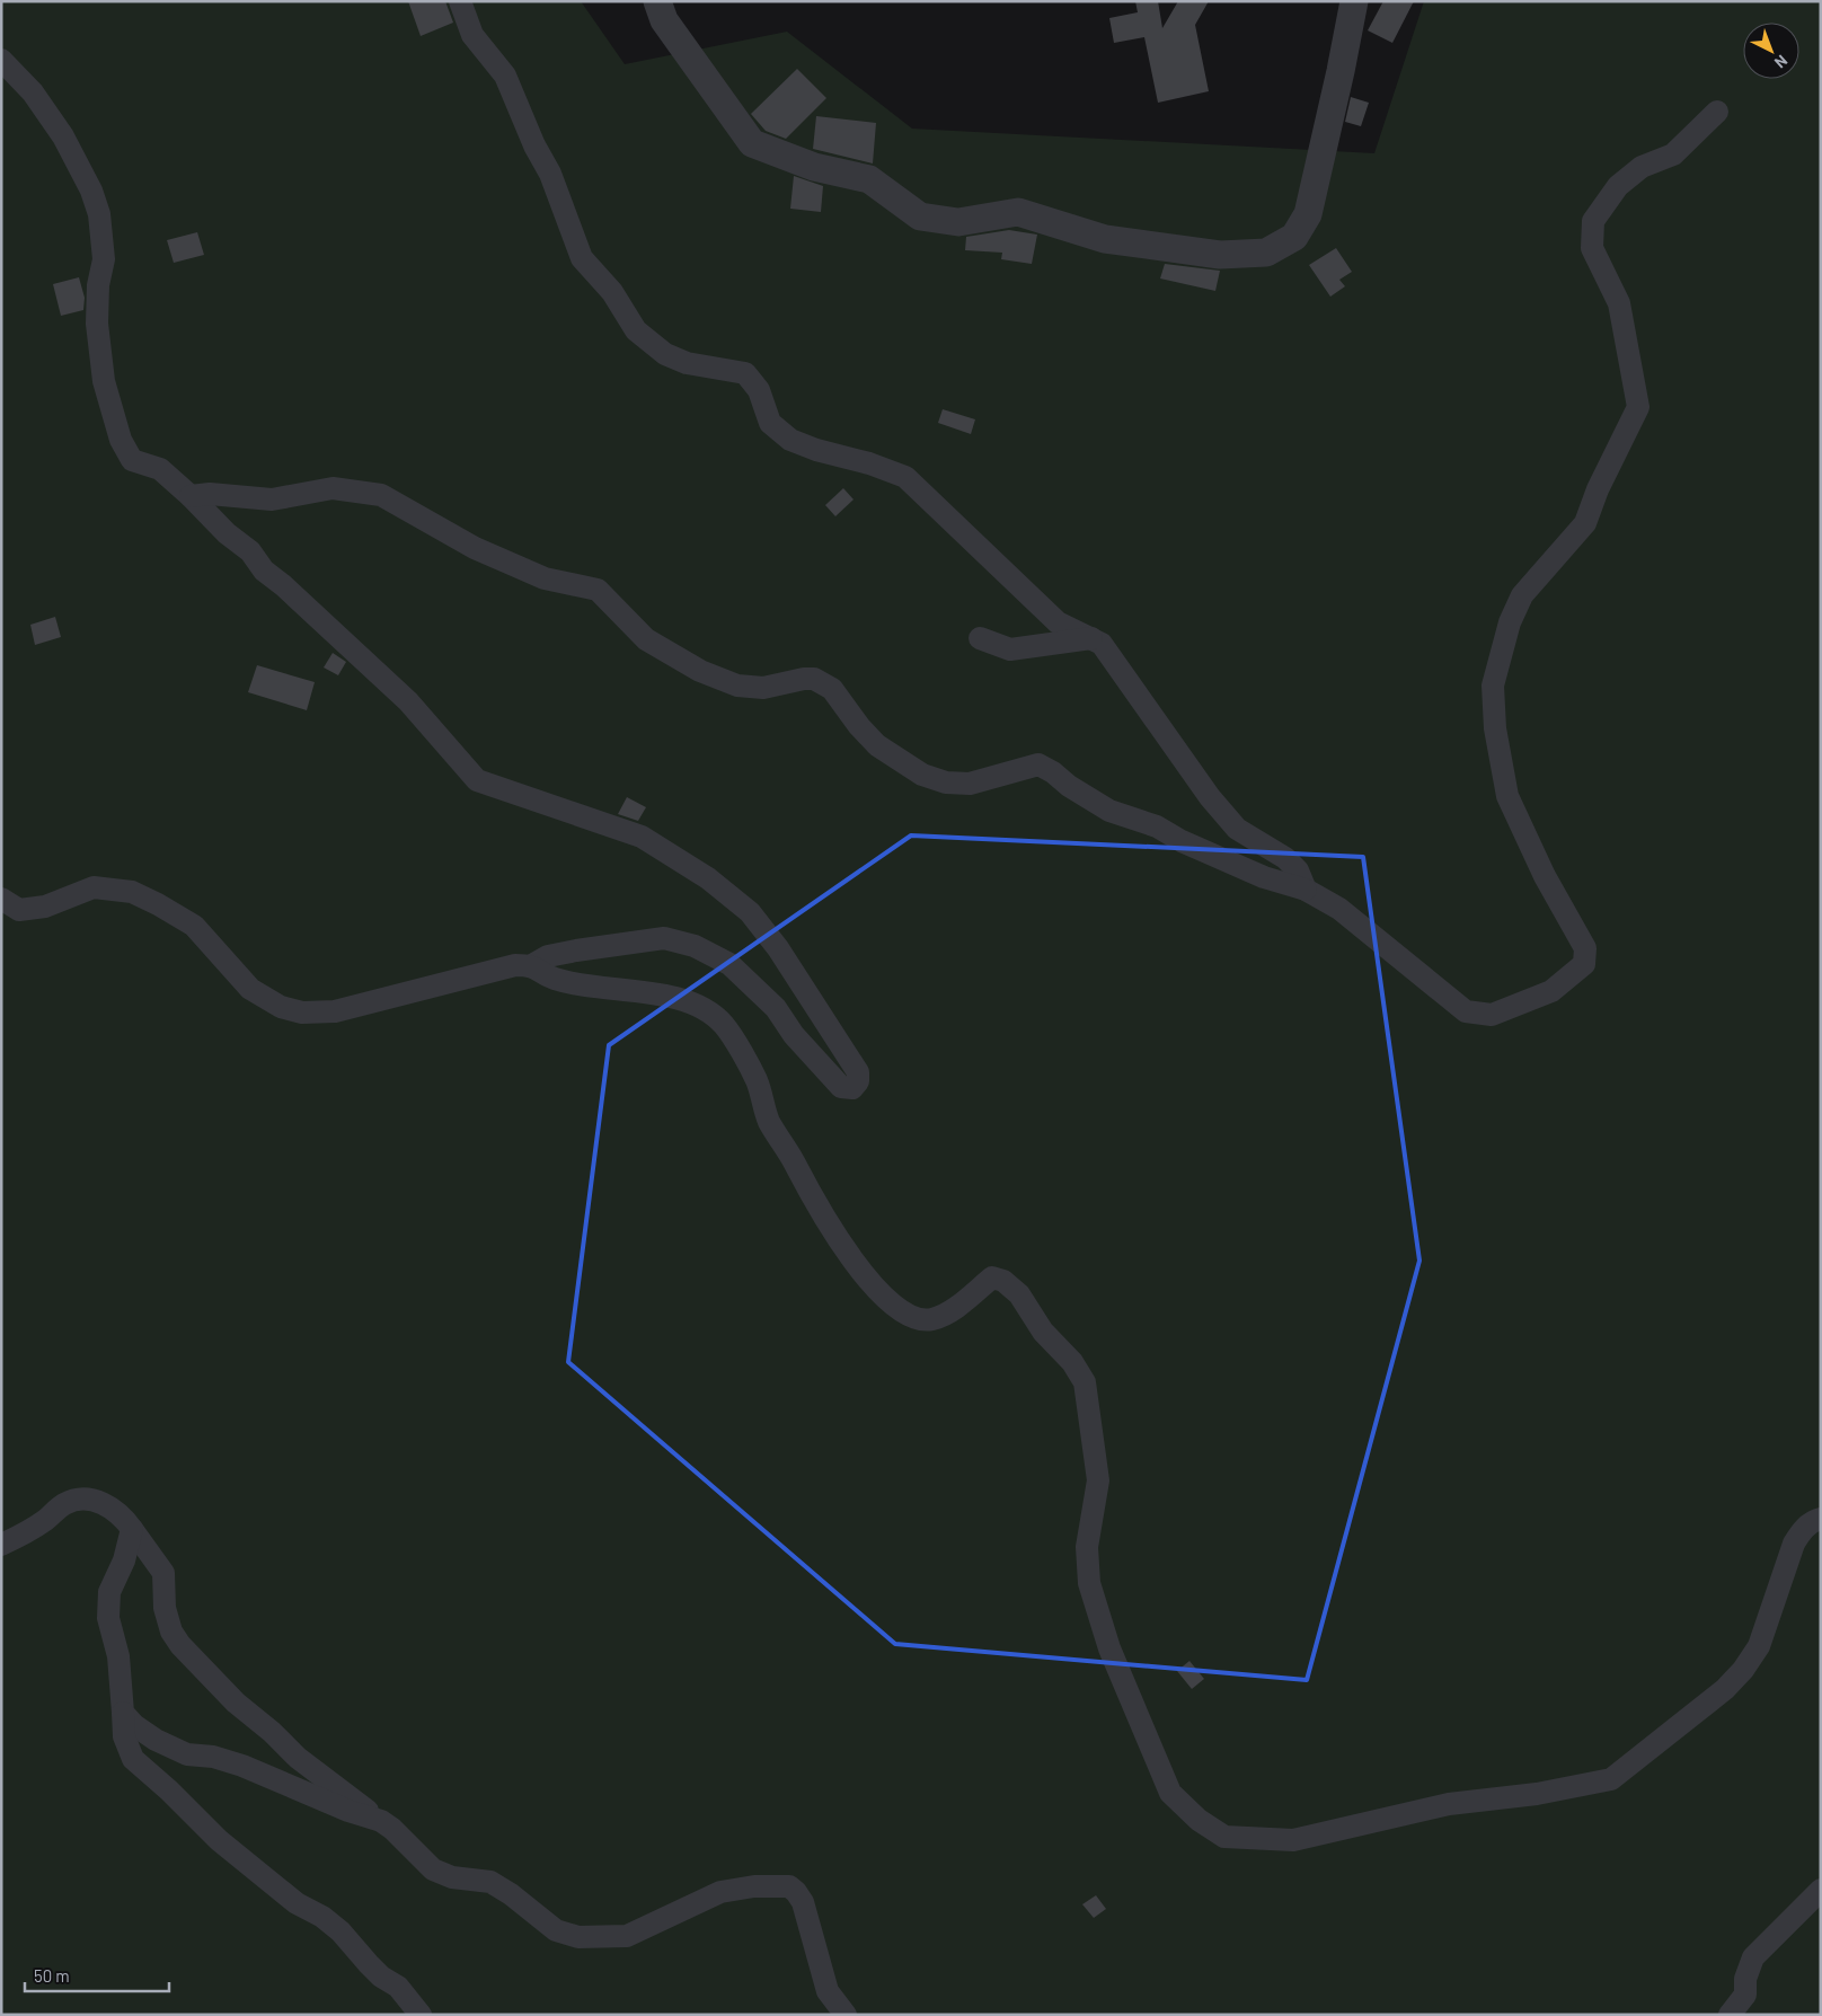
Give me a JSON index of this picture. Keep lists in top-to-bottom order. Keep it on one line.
{"scale_bar":"50 m","north":"bottom right"}
